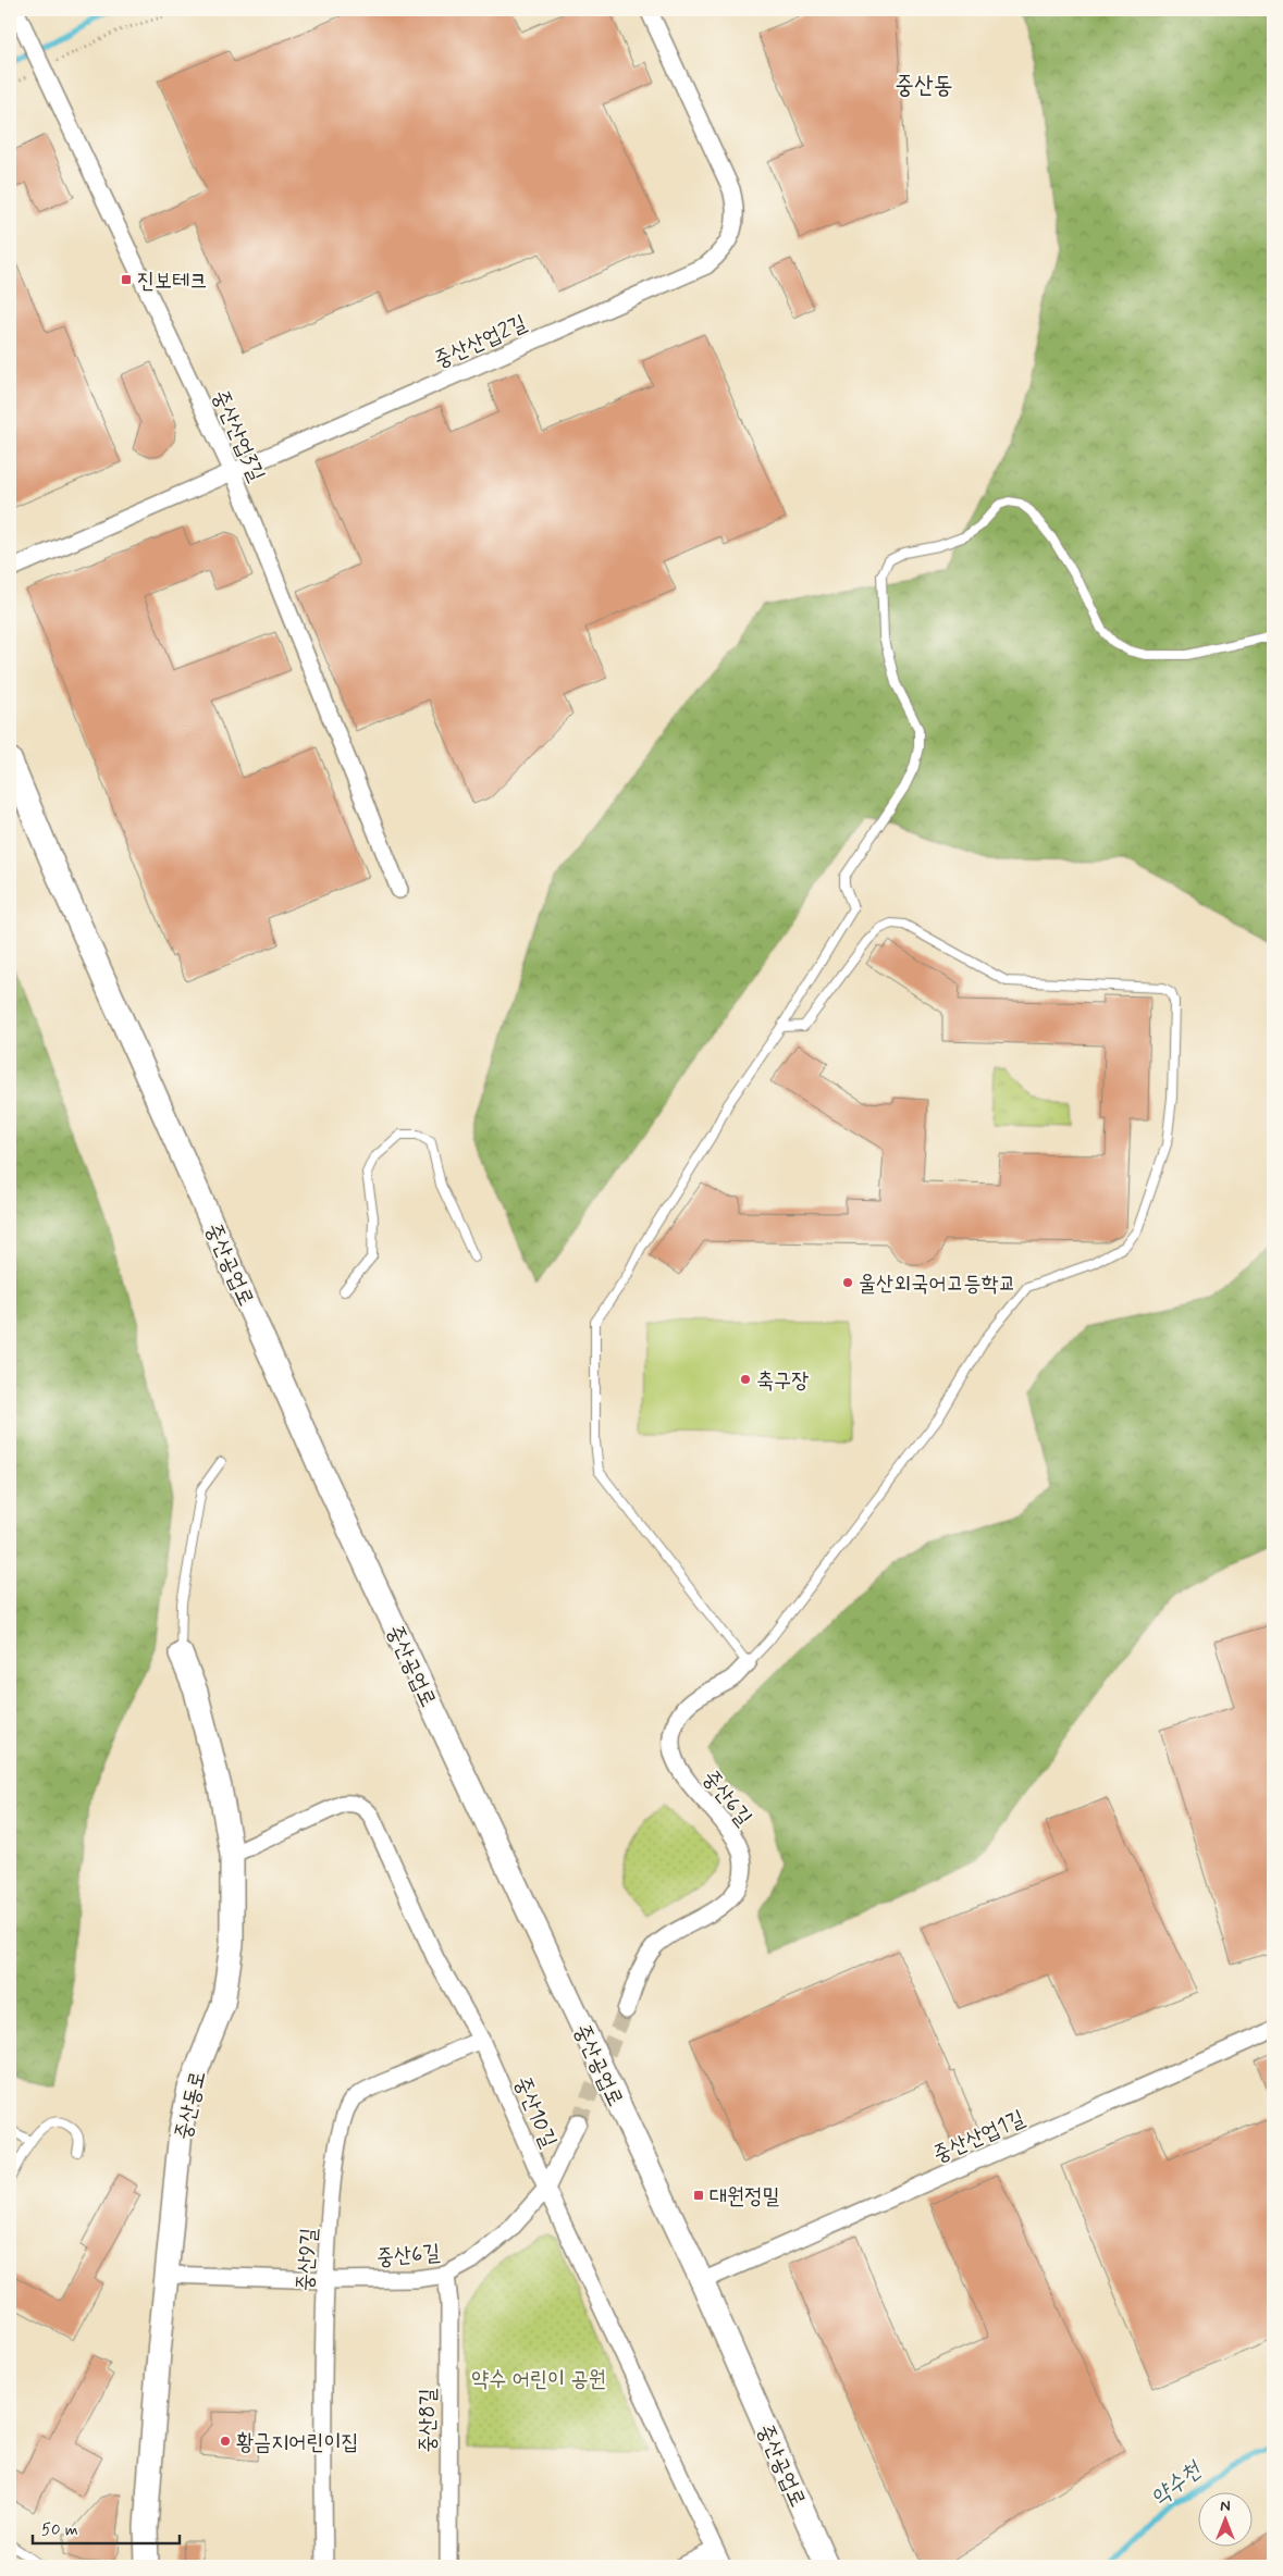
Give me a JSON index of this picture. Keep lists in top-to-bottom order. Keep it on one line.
{"streets":{"street":["중산산업2길","중산산업3길","중산공업로","중산6길","중산동로","중산10길","중산산업1길","중산9길","중산8길"]},"crossings":[["중산산업2길","중산산업3길"],["중산공업로","중산산업1길"],["중산6길","중산동로"],["중산6길","중산10길"],["중산6길","중산9길"],["중산6길","중산8길"],["중산동로","중산10길"],["중산10길","중산9길"]],"districts":["중산동"],"water":["약수천"],"parks":["약수 어린이 공원"],"places":{"transit":["진보테크","대원정밀"],"other":["울산외국어고등학교","축구장","황금지어린이집"]},"scale_bar":"50 m","north":"top"}
